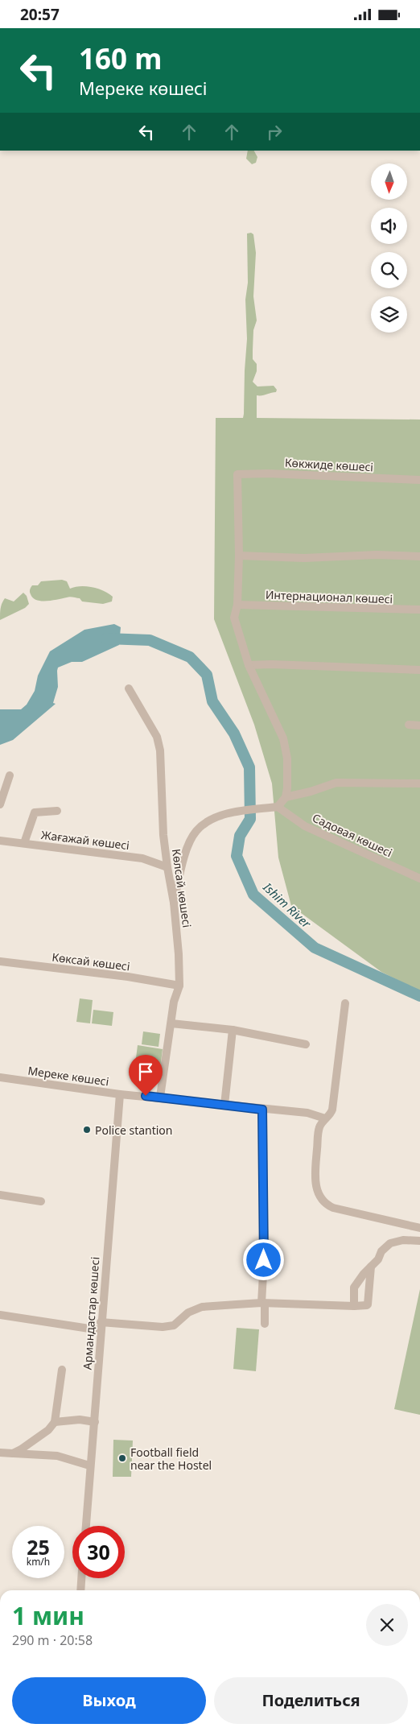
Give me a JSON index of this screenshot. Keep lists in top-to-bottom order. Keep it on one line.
{"streets":{"street":["Көкжиде көшесі","Интернационал көшесі","Садовая көшесі","Жағажай көшесі","Көлсай көшесі","Көксай көшесі","Мереке көшесі","Армандастар көшесі"]},"crossings":[["Жағажай көшесі","Көлсай көшесі"],["Көлсай көшесі","Көксай көшесі"],["Көлсай көшесі","Мереке көшесі"],["Мереке көшесі","Армандастар көшесі"]],"water":["Ishim River"],"places":["Police stantion","Football field near the Hostel"],"north":"bottom","page":{"status":"20:57","turn":["160 m","Мереке көшесі"],"speed":"25 km/h","limit":"30","heading":["1 мин","290 m · 20:58"],"buttons":["Выход","Поделиться"]}}
